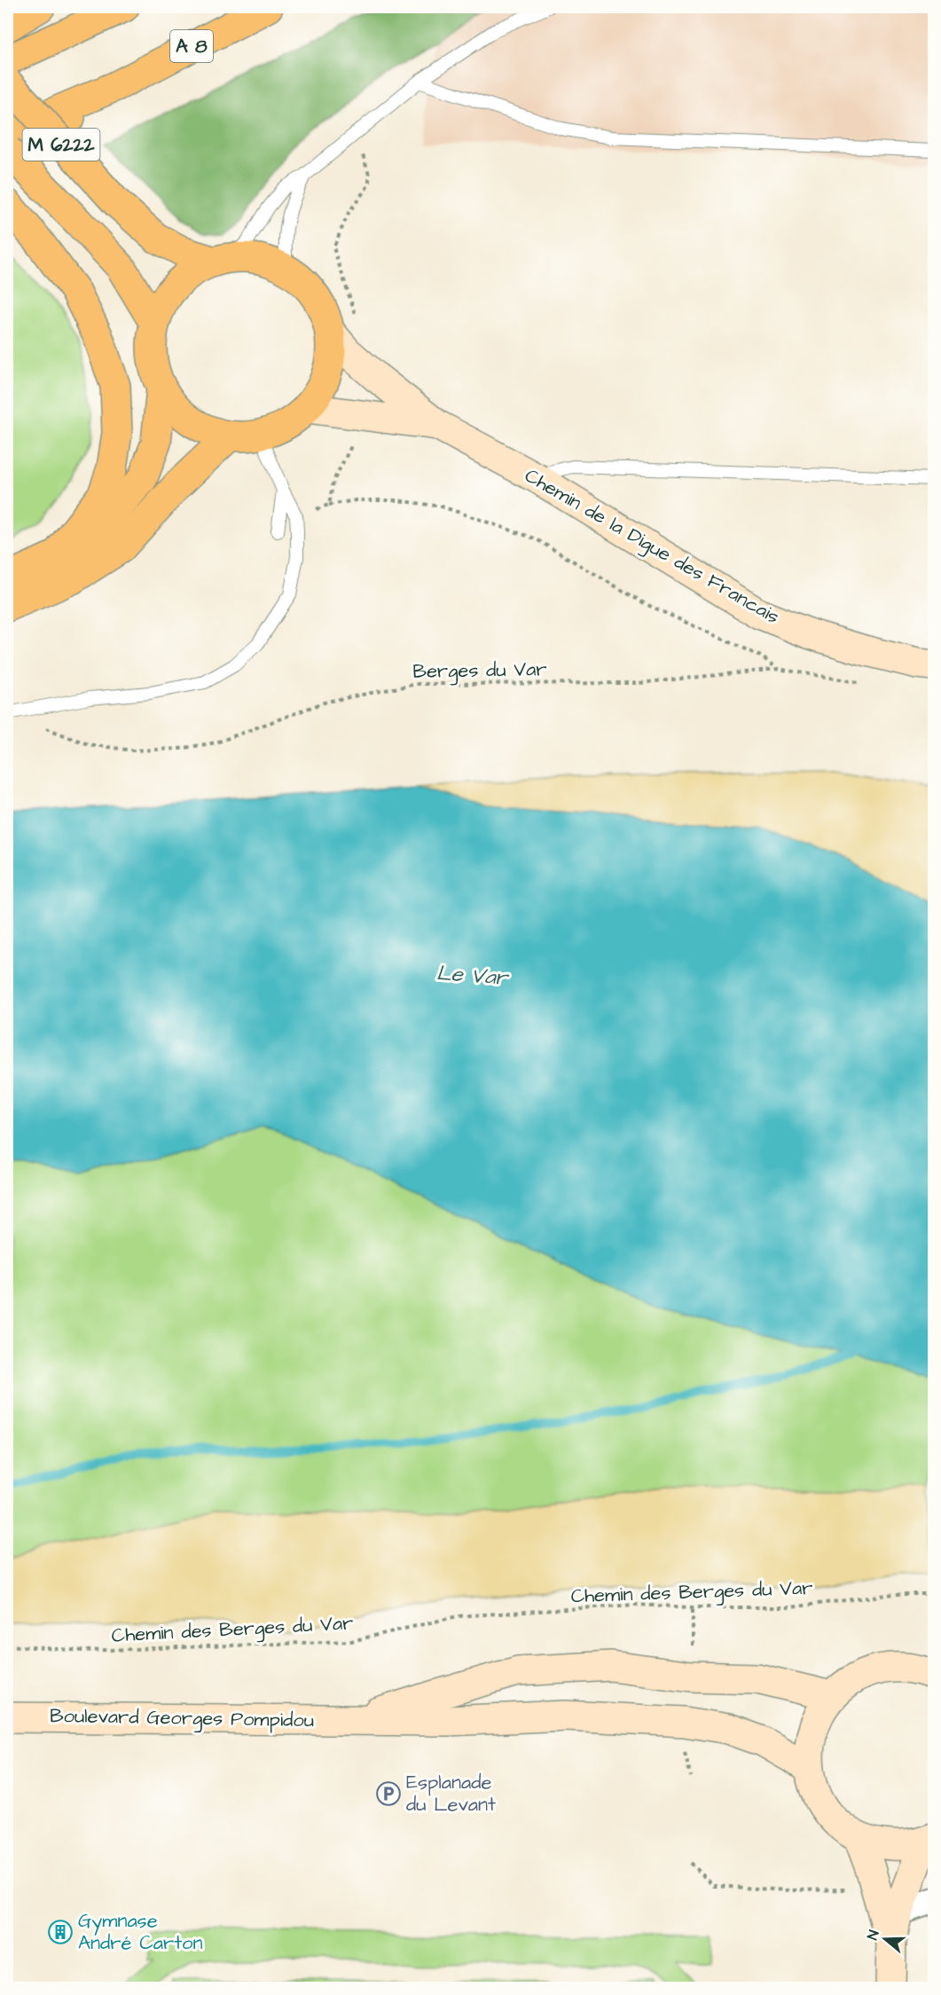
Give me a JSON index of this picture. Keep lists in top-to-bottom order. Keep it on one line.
{"streets":{"main road":["A 8","M 6222","Chemin de la Digue des Francais","Boulevard Georges Pompidou"],"path":["Berges du Var","Chemin des Berges du Var"]},"water":["Le Var"],"places":{"parking":["Esplanade du Levant"],"building":["Gymnase André Carton"]},"north":"left"}
